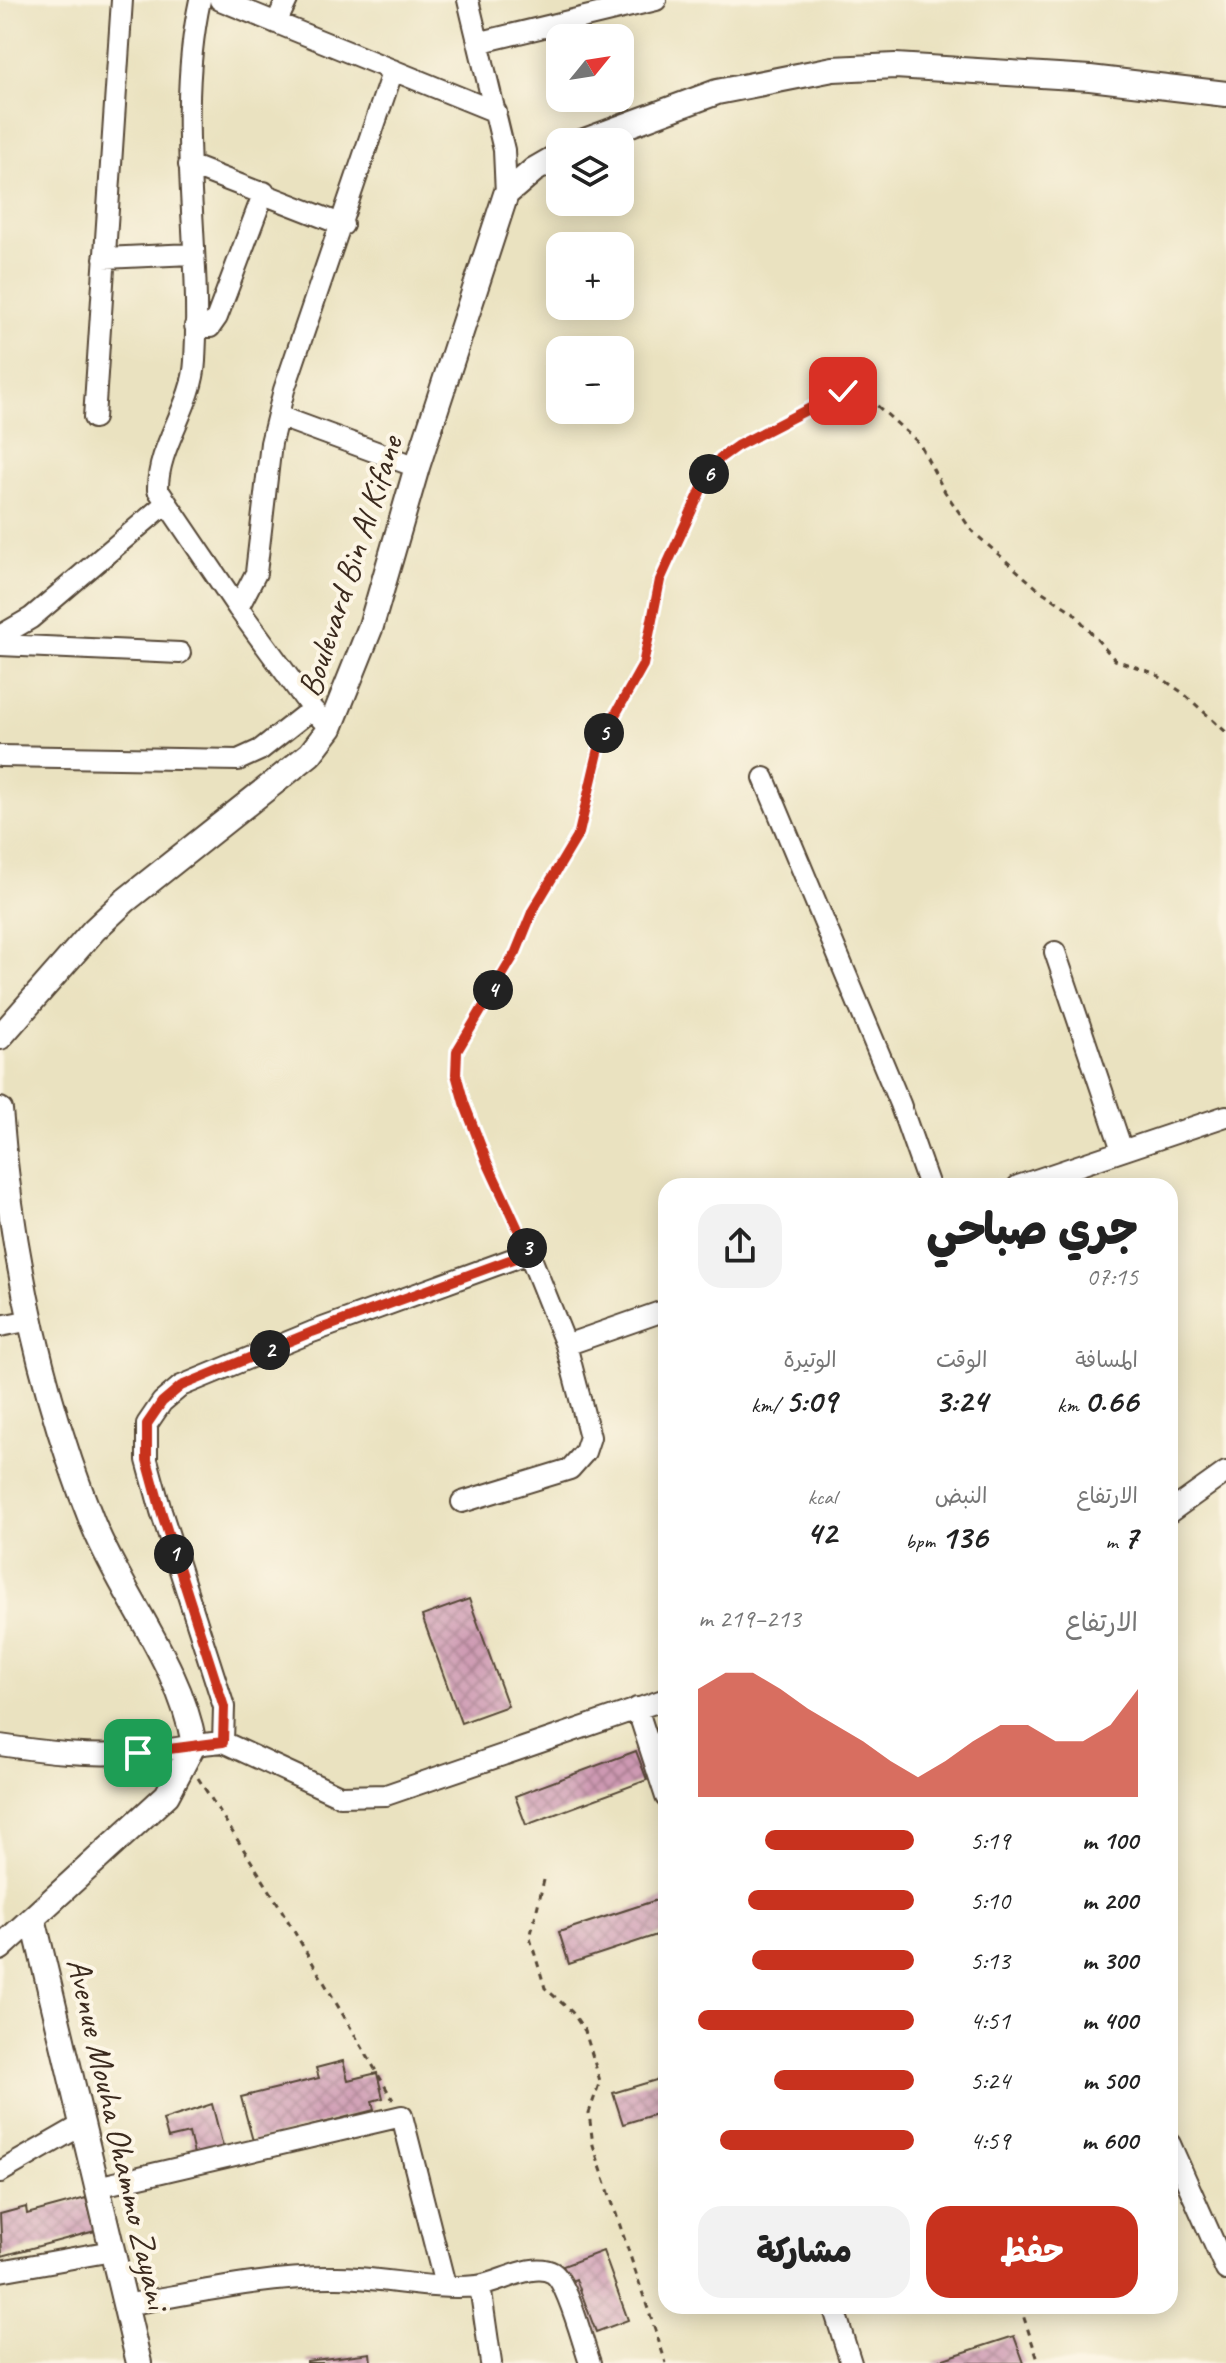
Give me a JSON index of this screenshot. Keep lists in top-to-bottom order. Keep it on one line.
{"streets":{"street":["Boulevard Bin Al Kifane","Avenue Mouha Ohammo Zayani"]},"north":"top right","page":{"map_buttons":["+","−"],"pins":["6","5","4","3","2","1"],"heading":["جري صباحي","07:15"],"stats":[["المسافة","0.66 km"],["الوقت","3:24"],["الوتيرة","5:09 /km"],["الارتفاع","7 m"],["النبض","136 bpm"],["kcal","42"]],"chart":["الارتفاع","213–219 m"],"list":[{"name":"100 m","note":"5:19"},{"name":"200 m","note":"5:10"},{"name":"300 m","note":"5:13"},{"name":"400 m","note":"4:51"},{"name":"500 m","note":"5:24"},{"name":"600 m","note":"4:59"}],"buttons":["حفظ","مشاركة"]}}
